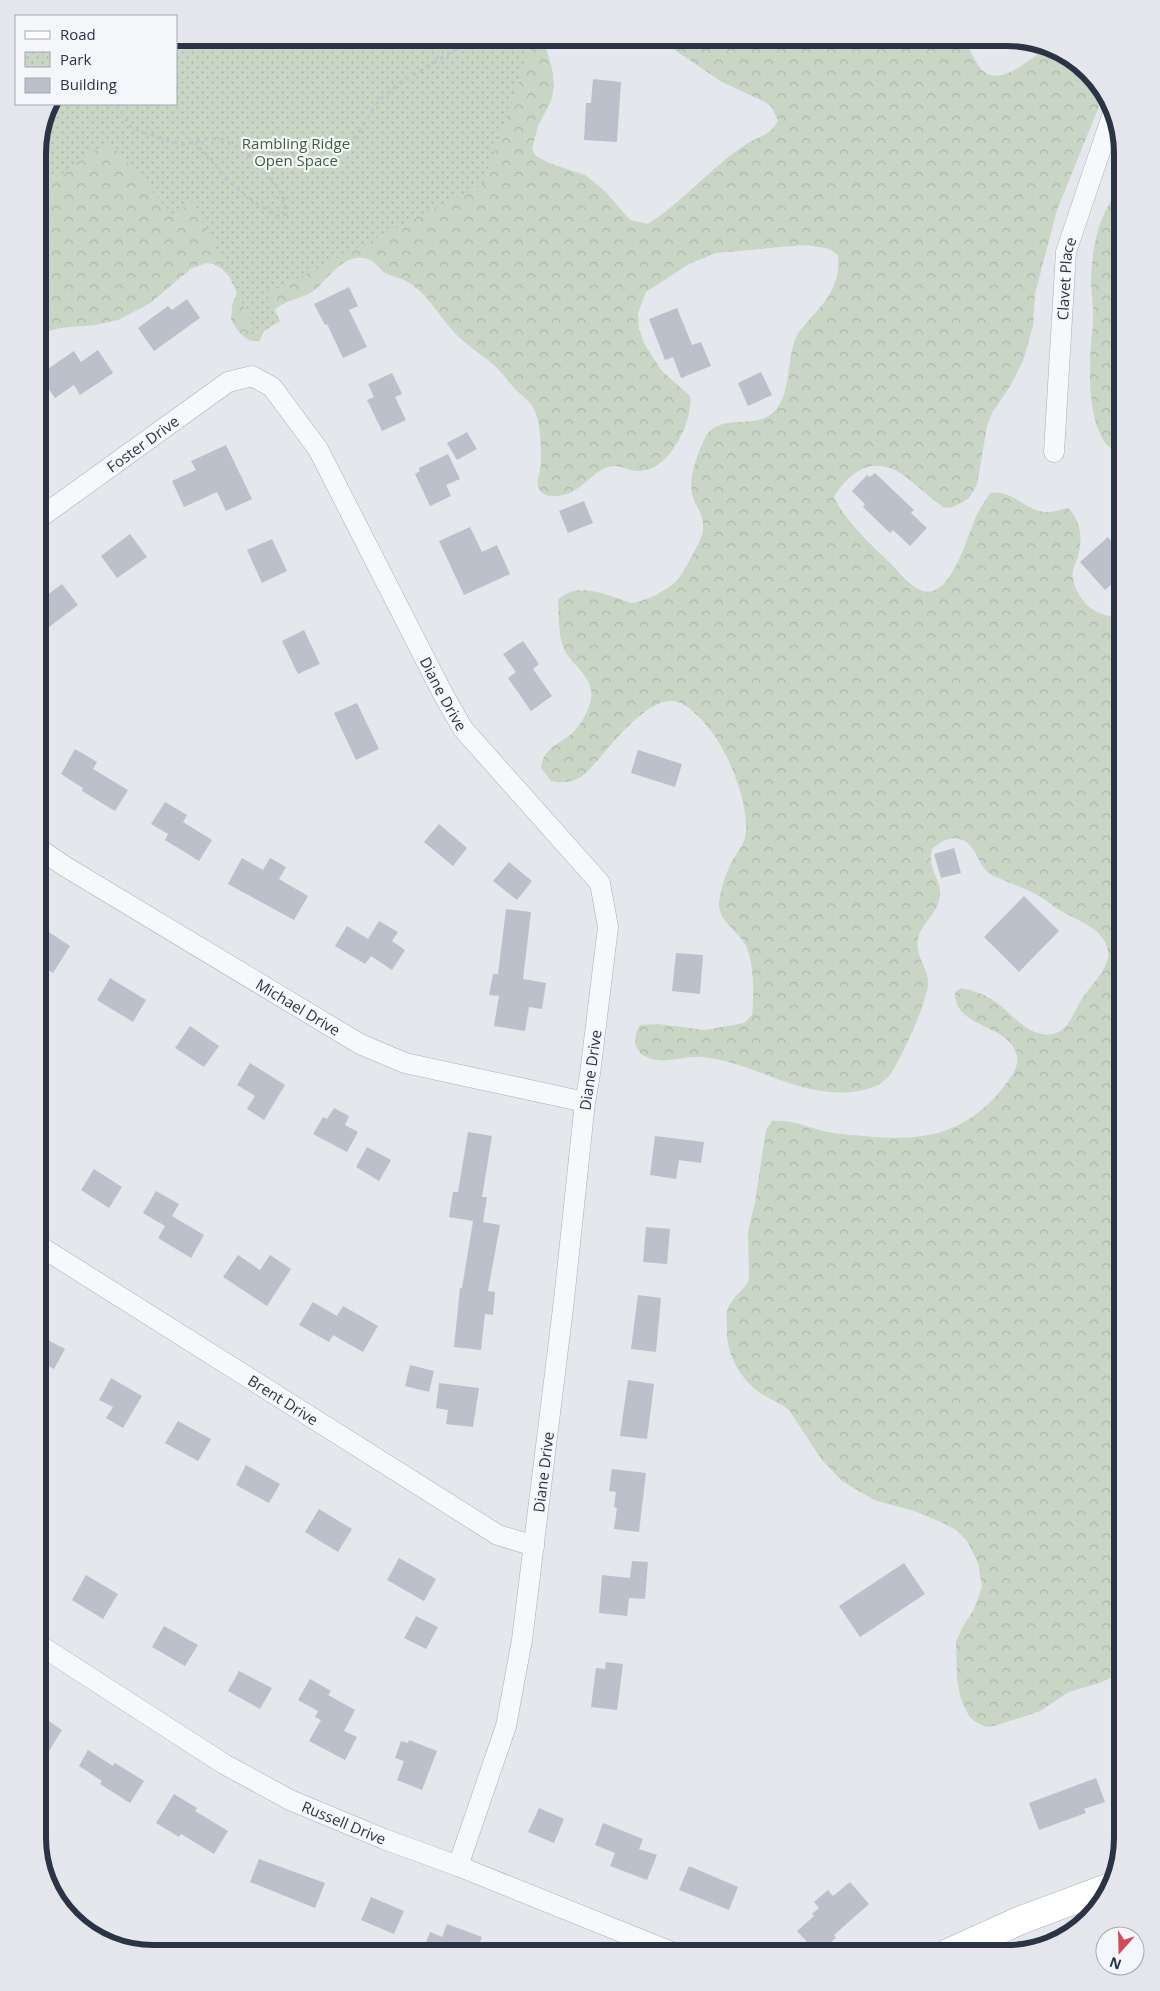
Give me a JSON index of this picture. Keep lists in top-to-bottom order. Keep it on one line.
{"streets":{"street":["Clavet Place","Foster Drive","Diane Drive","Michael Drive","Brent Drive","Russell Drive"]},"crossings":[["Foster Drive","Diane Drive"],["Diane Drive","Michael Drive"],["Diane Drive","Brent Drive"],["Diane Drive","Russell Drive"]],"parks":["Rambling Ridge Open Space"],"legend":["Road","Park","Building"],"north":"bottom"}
